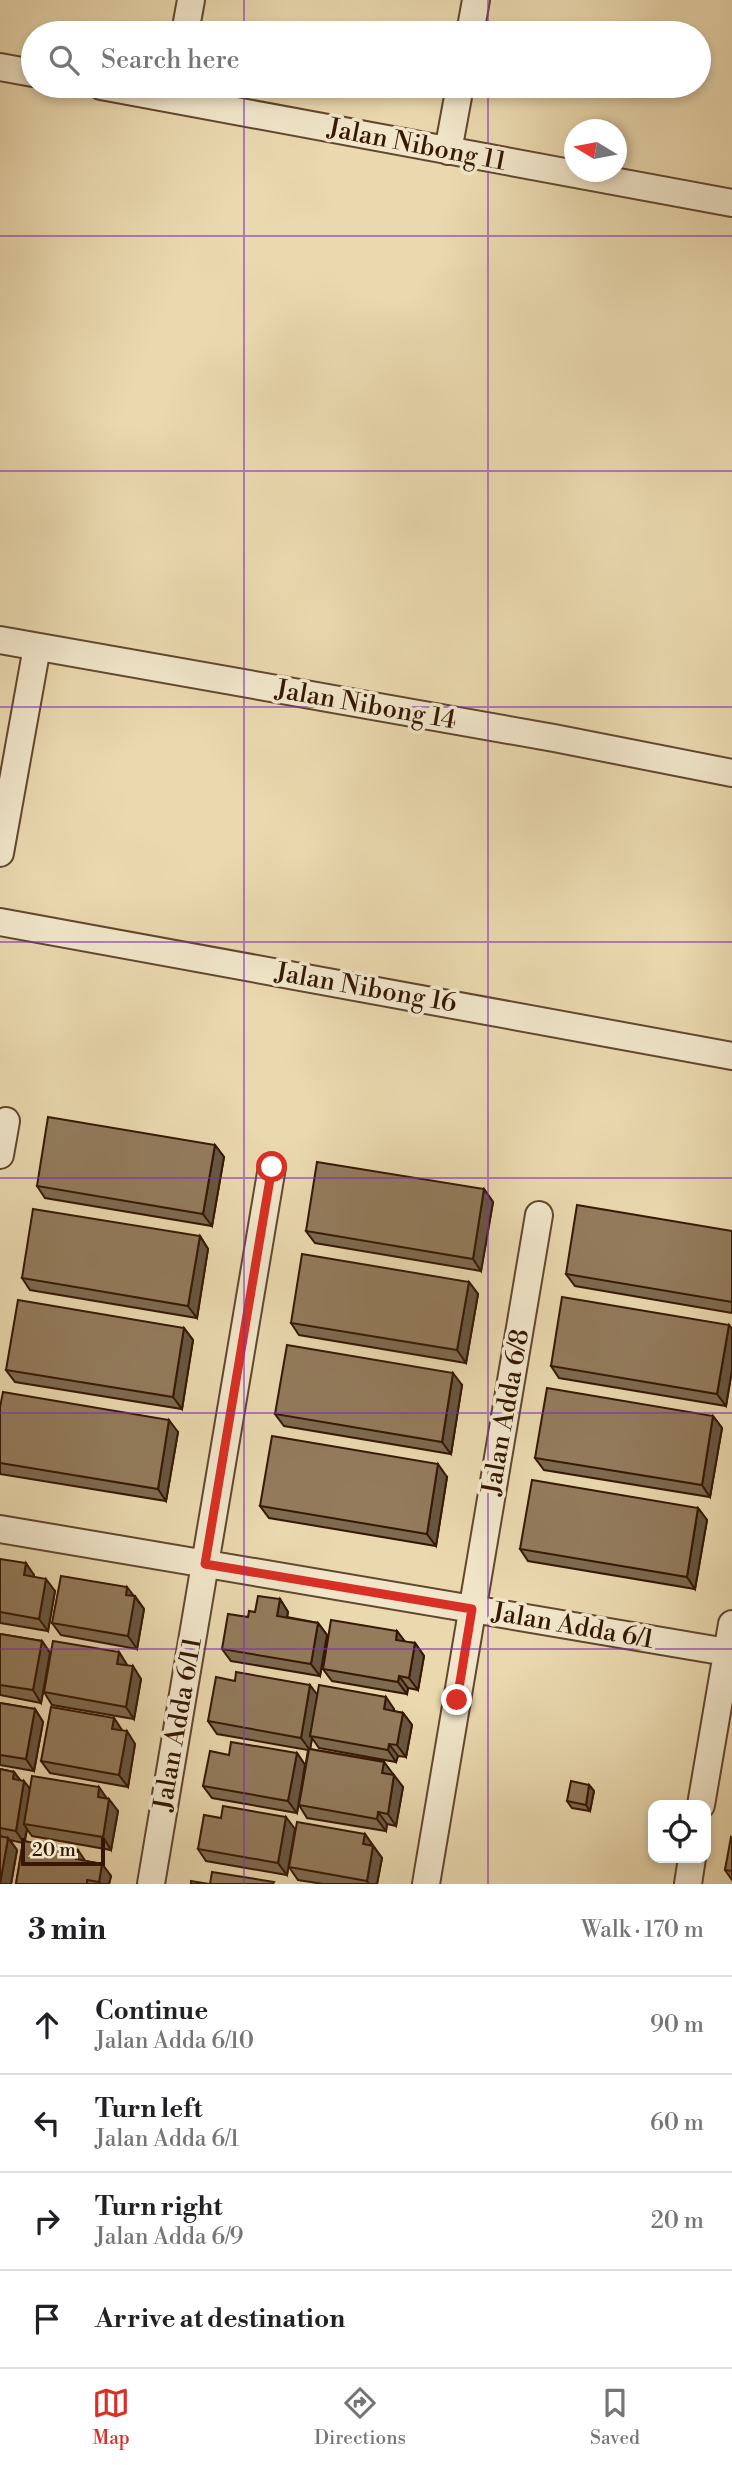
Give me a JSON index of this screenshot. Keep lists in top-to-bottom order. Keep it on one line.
{"streets":{"street":["Jalan Nibong 11","Jalan Nibong 14","Jalan Nibong 16","Jalan Adda 6/8","Jalan Adda 6/1","Jalan Adda 6/11"]},"crossings":[["Jalan Adda 6/8","Jalan Adda 6/1"],["Jalan Adda 6/1","Jalan Adda 6/11"]],"scale_bar":"20 m","north":"left","page":{"search":"Search here","scale":"20 m","heading":["3 min","Walk · 170 m"],"list":[["Continue","Jalan Adda 6/10","90 m"],["Turn left","Jalan Adda 6/1","60 m"],["Turn right","Jalan Adda 6/9","20 m"],"Arrive at destination"],"nav":["Map","Directions","Saved"]}}
